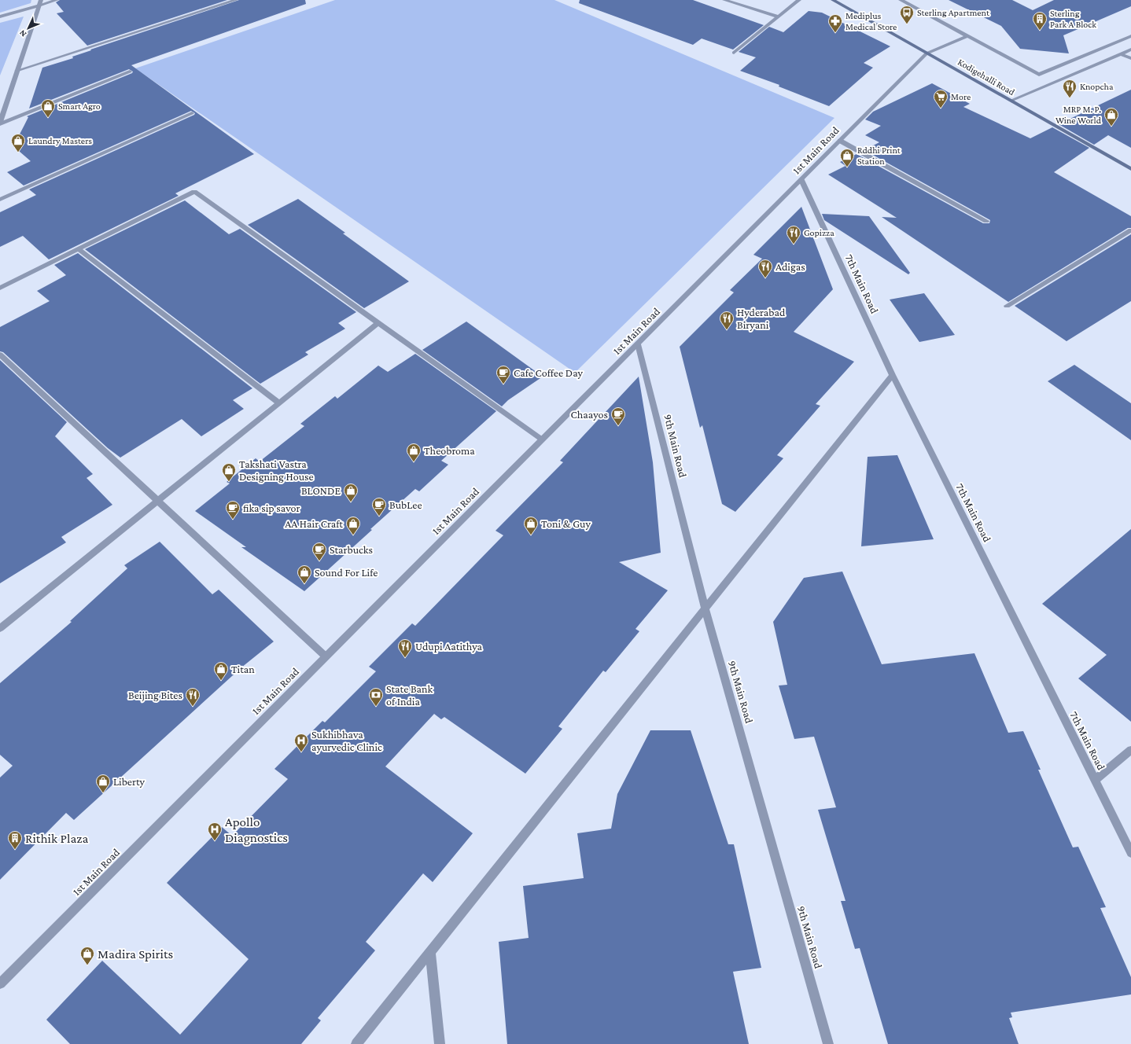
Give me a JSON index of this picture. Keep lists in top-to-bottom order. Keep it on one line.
{"streets":{"main road":["Kodigehalli Road"],"street":["1st Main Road","7th Main Road","9th Main Road"]},"crossings":[["Kodigehalli Road","1st Main Road"],["1st Main Road","7th Main Road"],["1st Main Road","9th Main Road"]],"places":{"bus stop":["Sterling Apartment"],"building":["Sterling Park A Block","Rithik Plaza"],"pharmacy":["Mediplus Medical Store"],"restaurant":["Knopcha","Gopizza","Adigas","Hyderabad Biryani","Udupi Aatithya","Beijing Bites"],"supermarket":["More"],"shop":["Smart Agro","MRP M. P. Wine World","Laundry Masters","Rddhi Print Station","Theobroma","Takshati Vastra Designing House","BLONDE","AA Hair Craft","Toni & Guy","Sound For Life","Titan","Liberty","Madira Spirits"],"cafe":["Cafe Coffee Day","Chaayos","BubLee","fika sip savor","Starbucks"],"bank":["State Bank of India"],"hospital":["Sukhibhava ayurvedic Clinic","Apollo Diagnostics"]},"north":"bottom left"}
